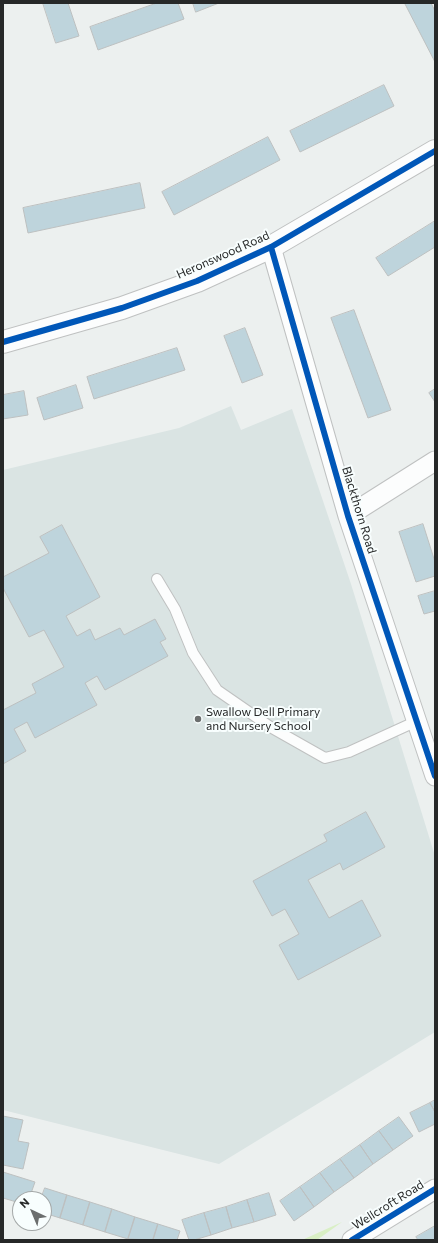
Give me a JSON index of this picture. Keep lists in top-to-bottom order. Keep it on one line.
{"streets":{"street":["Heronswood Road","Blackthorn Road","Wellcroft Road"]},"crossings":[["Heronswood Road","Blackthorn Road"]],"places":["Swallow Dell Primary and Nursery School"],"north":"top left"}
